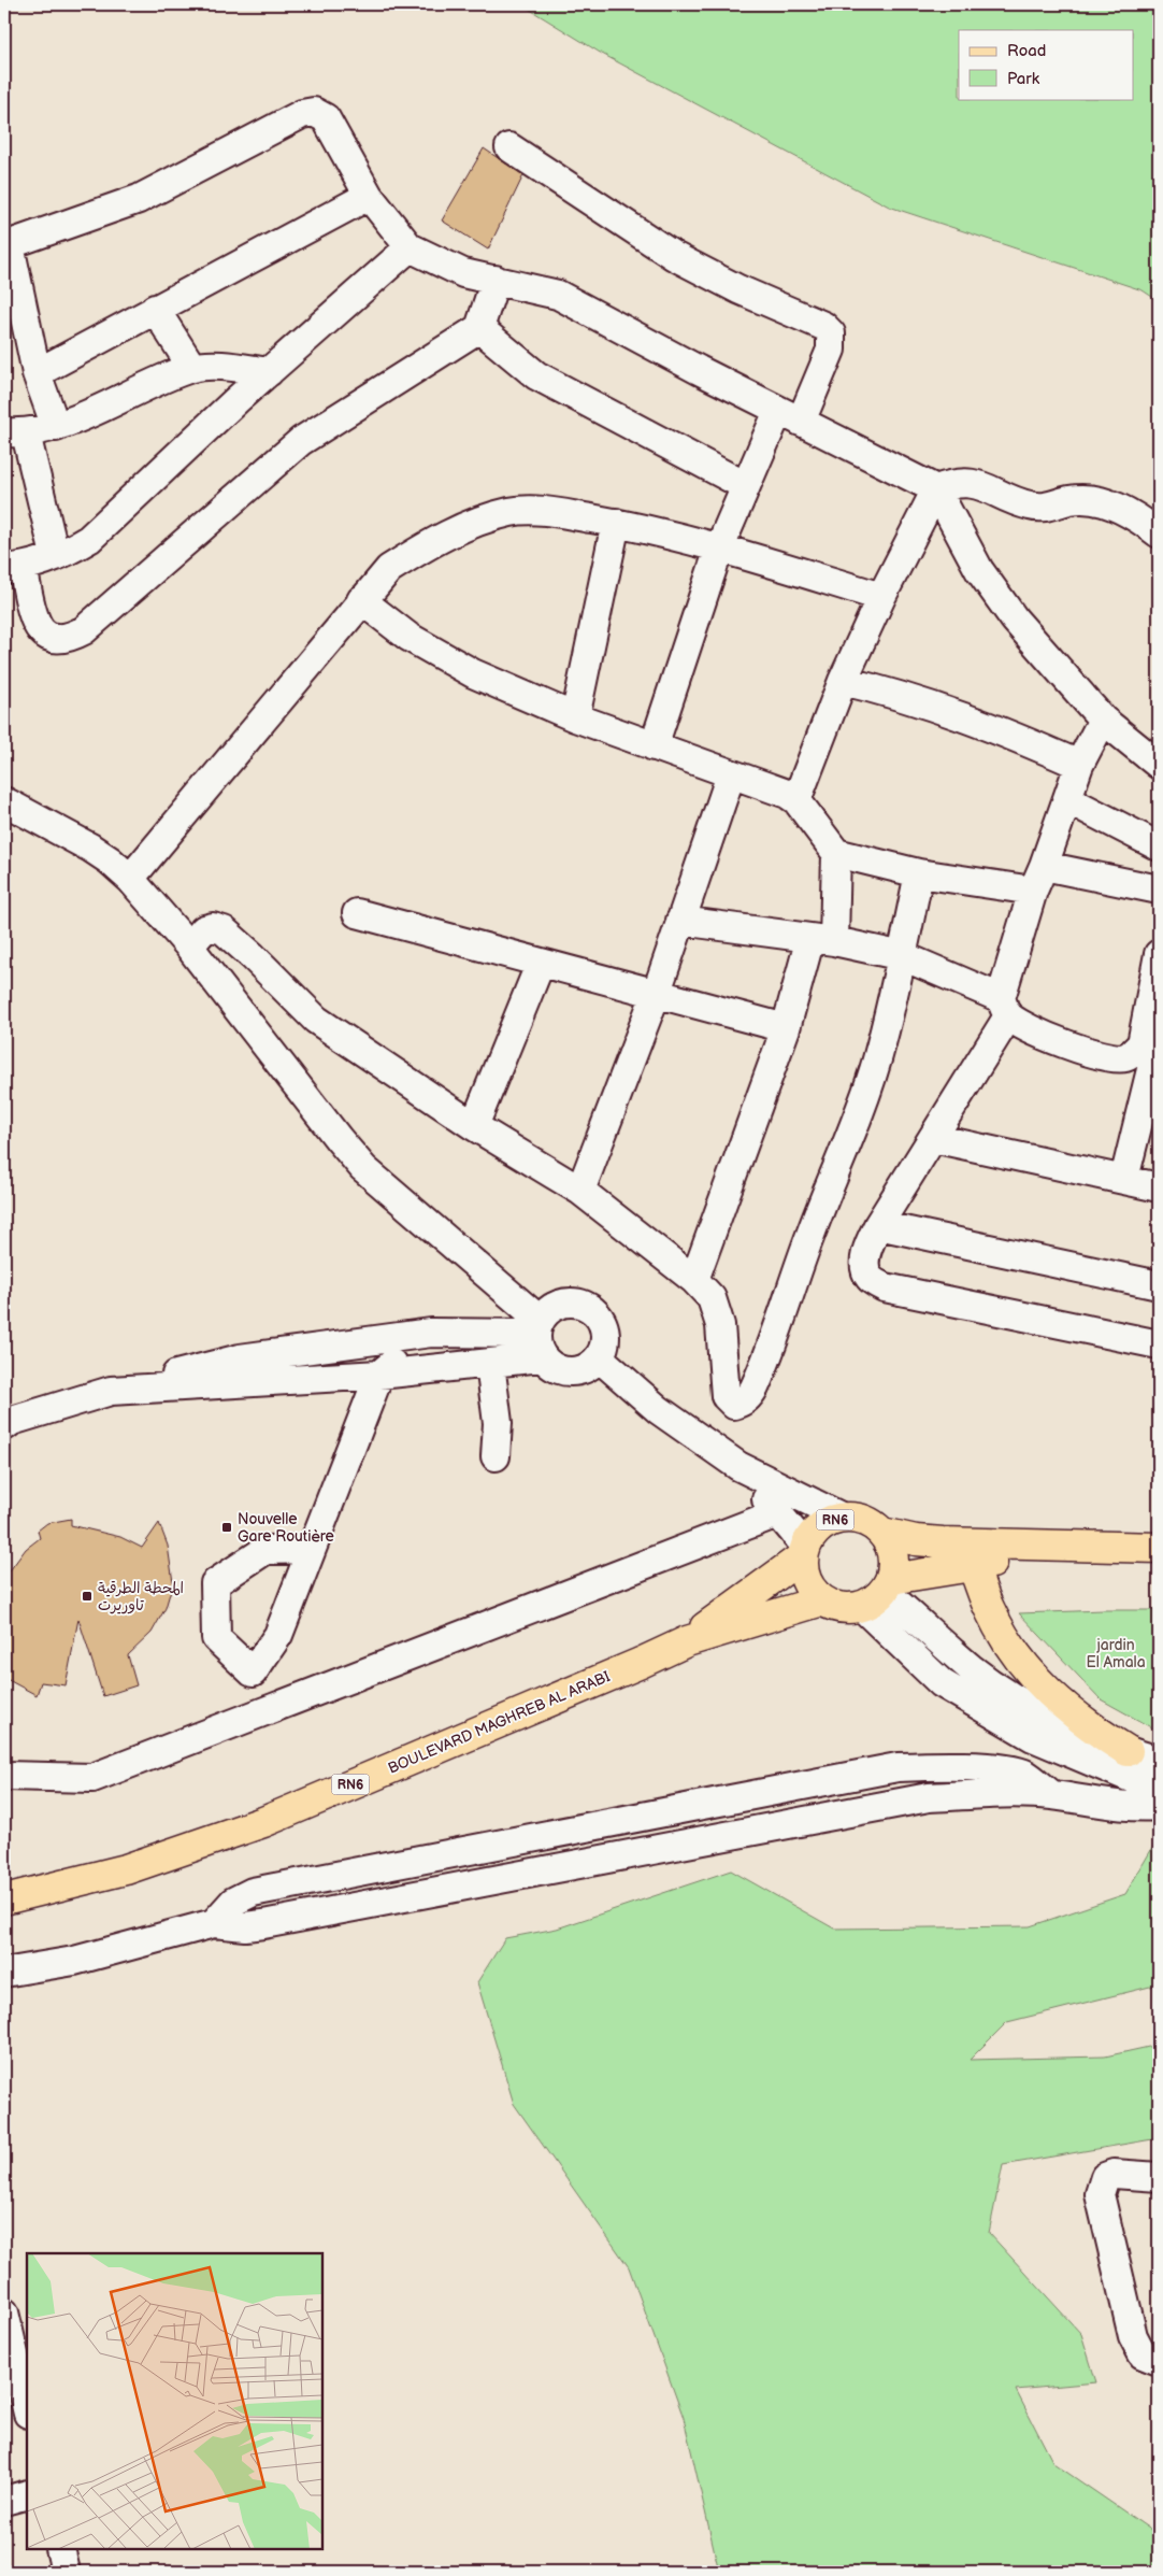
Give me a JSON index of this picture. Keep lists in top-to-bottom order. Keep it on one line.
{"streets":{"main road":["RN6","BOULEVARD MAGHREB AL ARABI"]},"crossings":[["RN6","BOULEVARD MAGHREB AL ARABI"]],"parks":["jardin El Amala"],"places":{"transit":["Nouvelle Gare Routière","المحطة الطرقية تاوريرت"]},"legend":["Road","Park"]}
